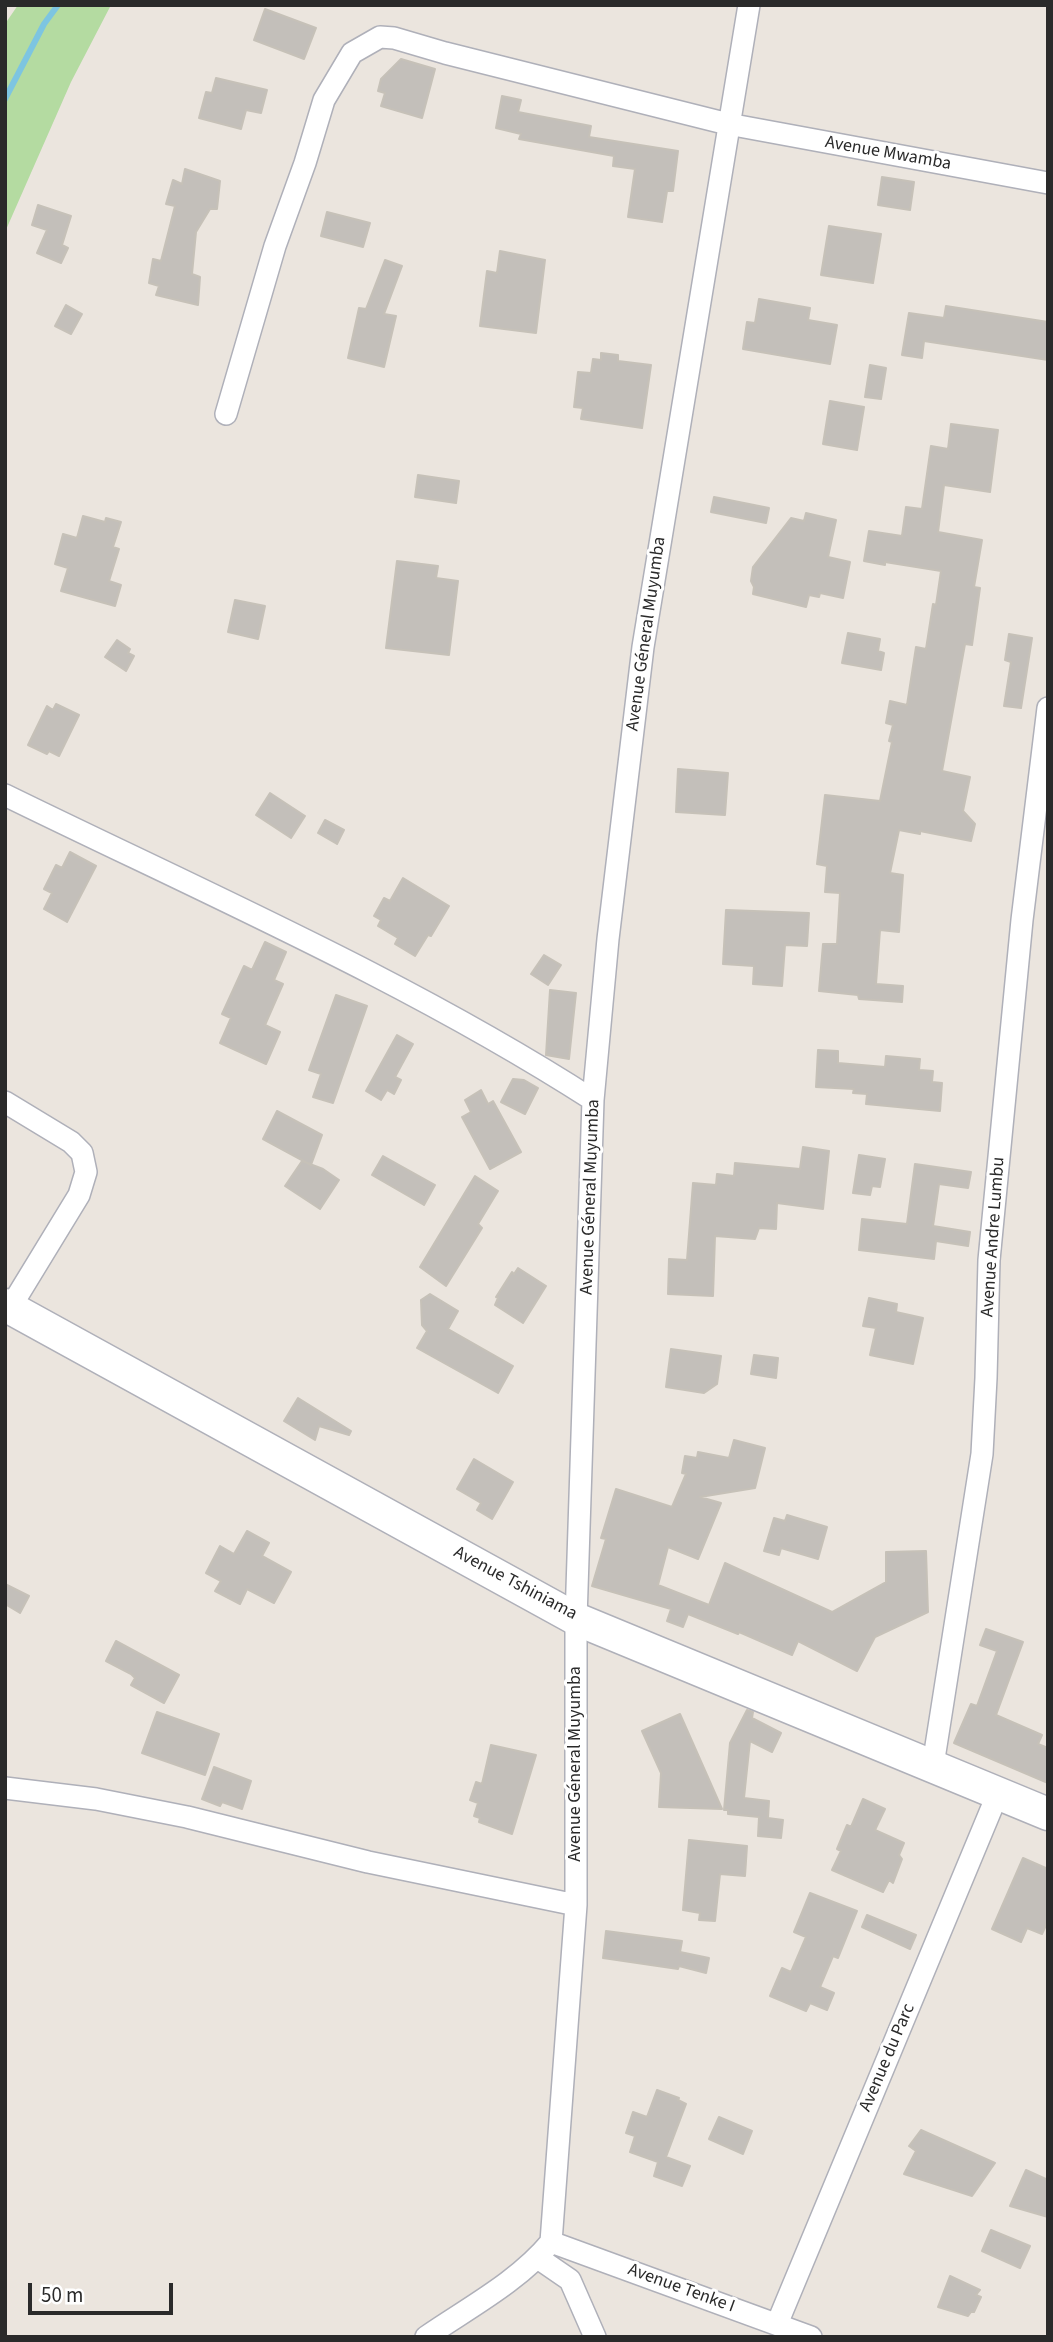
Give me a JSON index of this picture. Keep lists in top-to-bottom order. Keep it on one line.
{"streets":{"street":["Avenue Mwamba","Avenue Géneral Muyumba","Avenue Andre Lumbu","Avenue Tshiniama","Avenue du Parc","Avenue Tenke I"]},"crossings":[["Avenue Mwamba","Avenue Géneral Muyumba"],["Avenue Géneral Muyumba","Avenue Tshiniama"],["Avenue Géneral Muyumba","Avenue Tenke I"],["Avenue Andre Lumbu","Avenue Tshiniama"],["Avenue Tshiniama","Avenue du Parc"],["Avenue du Parc","Avenue Tenke I"]],"scale_bar":"50 m"}
